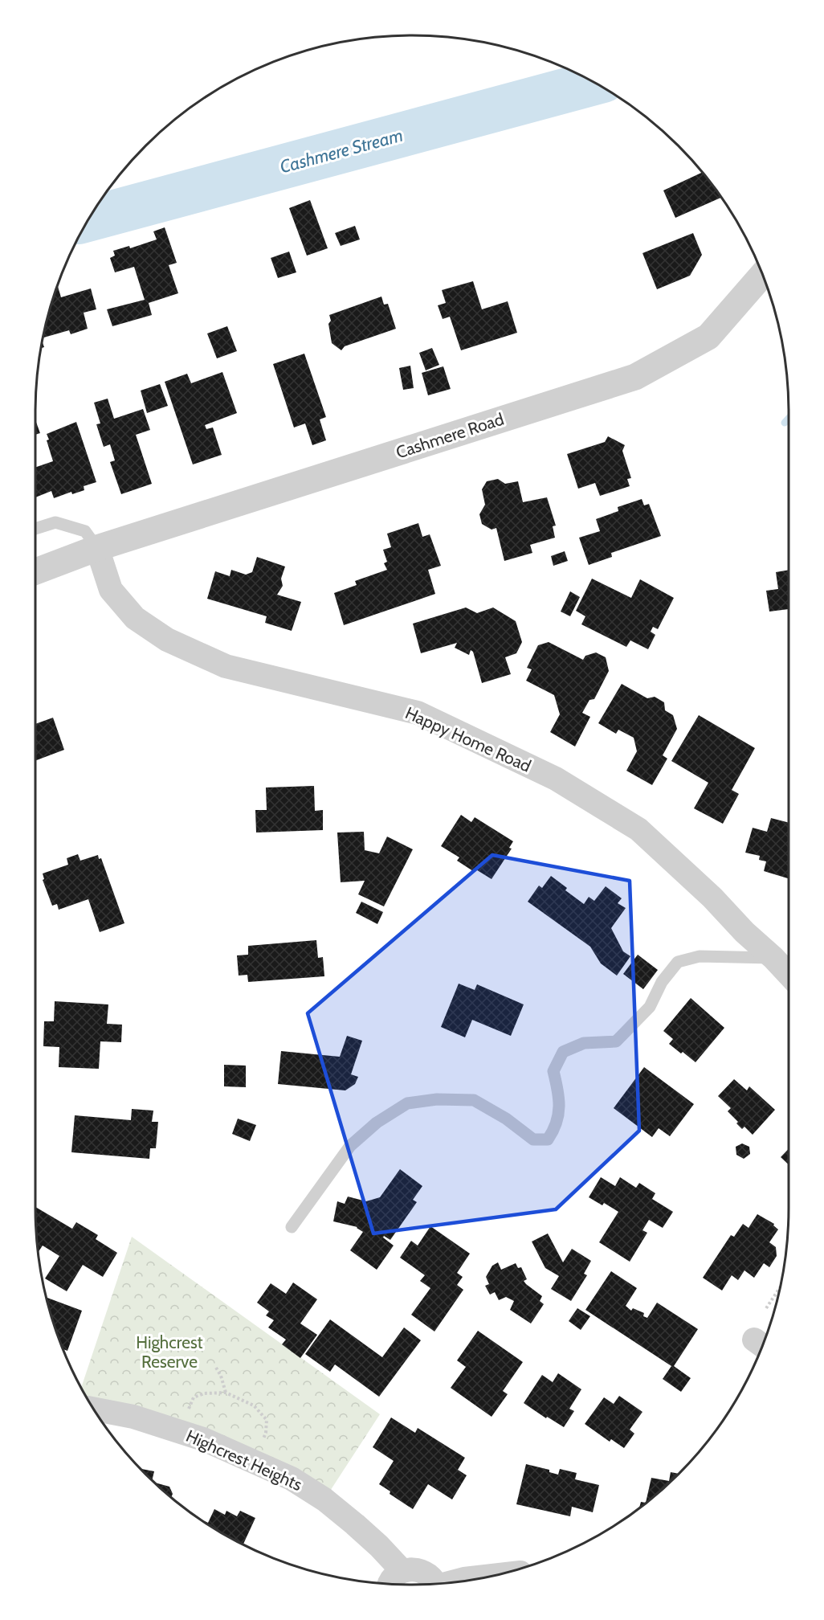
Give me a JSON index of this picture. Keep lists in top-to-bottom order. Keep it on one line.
{"streets":{"street":["Cashmere Road","Happy Home Road","Highcrest Heights"]},"crossings":[["Cashmere Road","Happy Home Road"]],"water":["Cashmere Stream"],"parks":["Highcrest Reserve"]}
